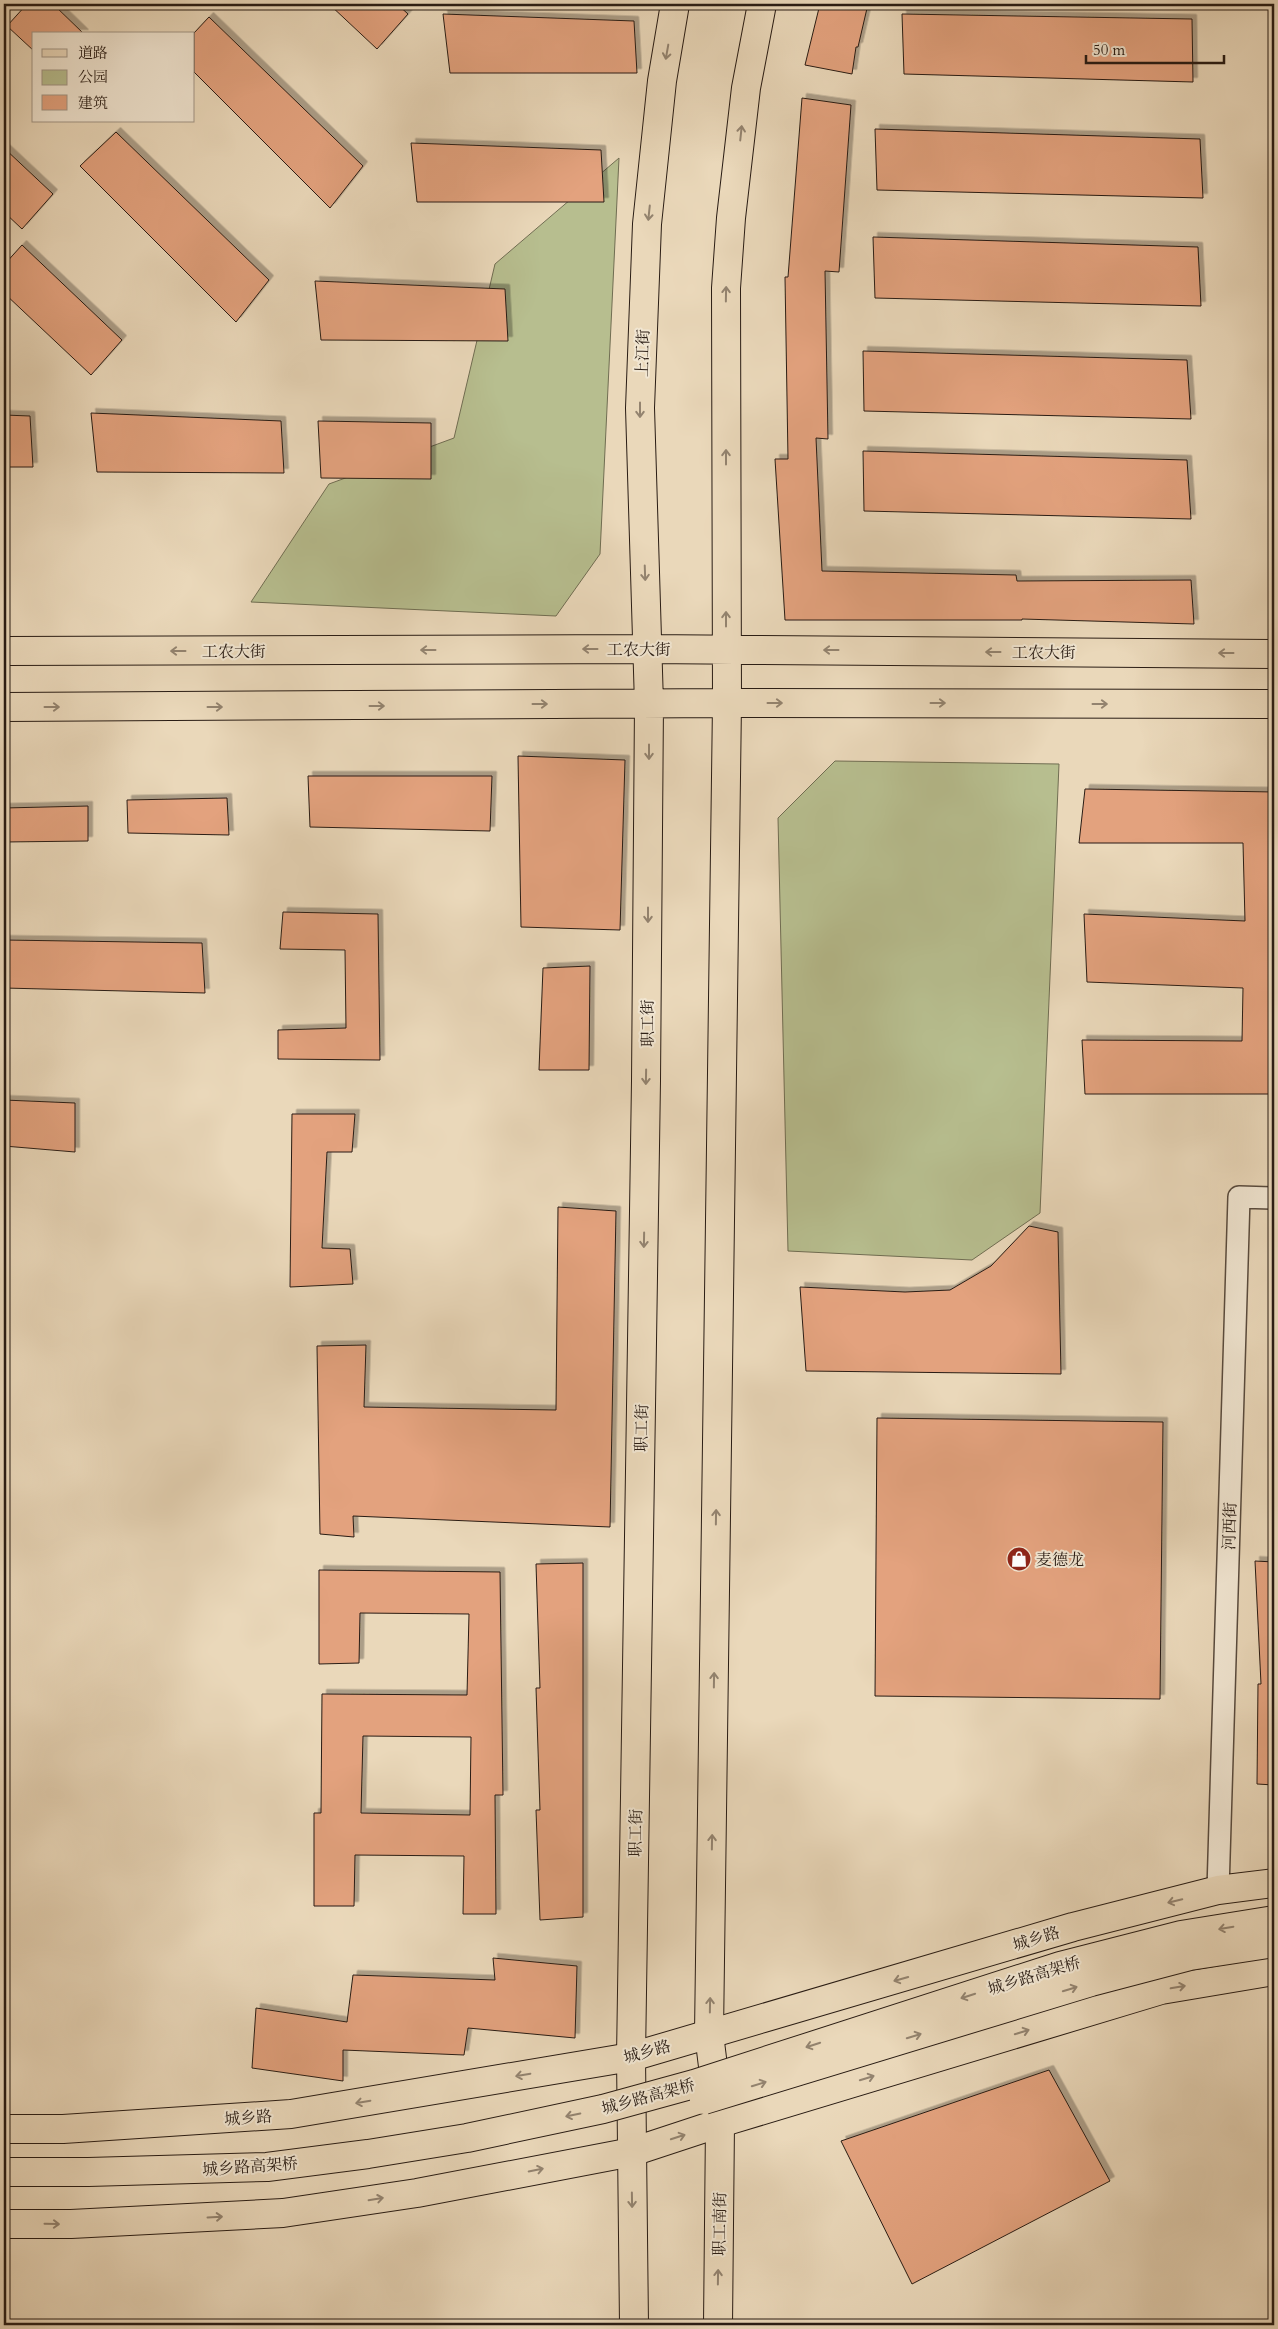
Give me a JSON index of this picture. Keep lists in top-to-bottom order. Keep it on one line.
{"streets":{"main road":["上江街","工农大街","职工街","城乡路","城乡路高架桥","职工南街"],"street":["河西街"]},"crossings":[["上江街","工农大街"],["上江街","职工街"],["职工街","城乡路"],["河西街","城乡路"]],"places":{"shop":["麦德龙"]},"legend":["道路","公园","建筑"],"scale_bar":"50 m"}
